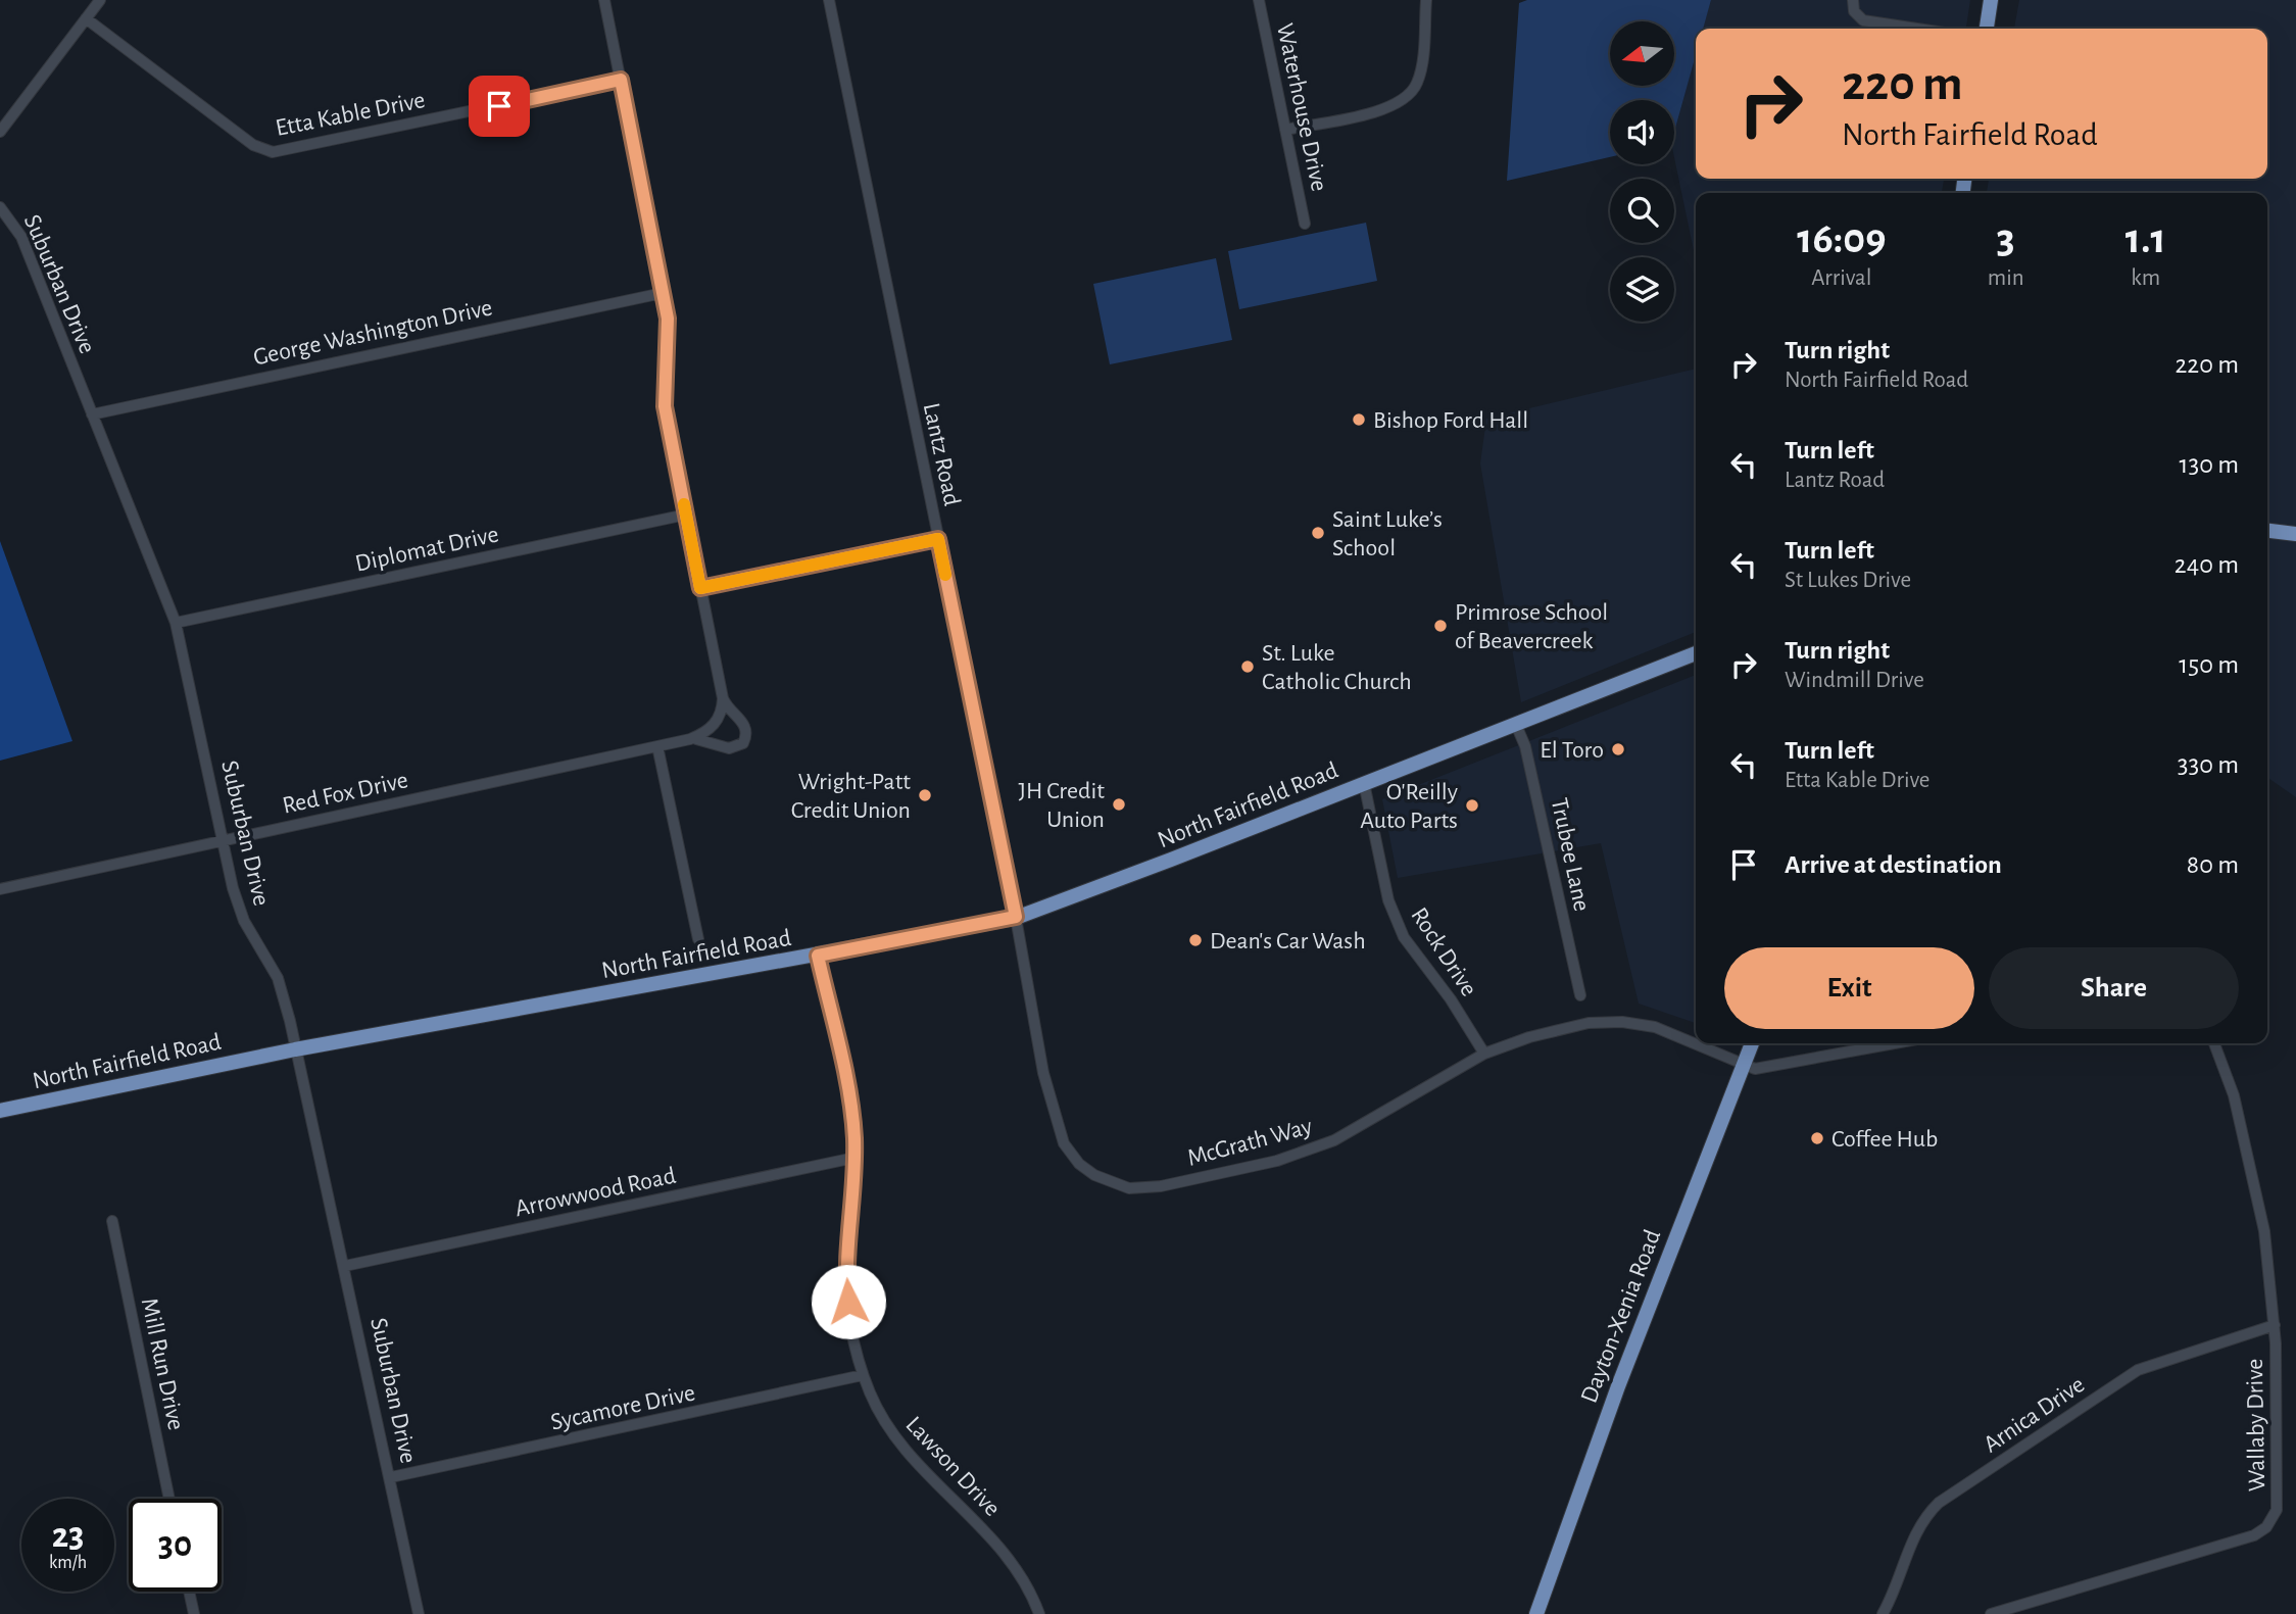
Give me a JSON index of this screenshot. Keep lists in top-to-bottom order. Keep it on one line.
{"streets":{"main road":["North Fairfield Road","Dayton-Xenia Road"],"street":["Waterhouse Drive","Etta Kable Drive","Suburban Drive","George Washington Drive","Lantz Road","Diplomat Drive","Red Fox Drive","Trubee Lane","Rock Drive","McGrath Way","Arrowwood Road","Mill Run Drive","Sycamore Drive","Arnica Drive","Wallaby Drive","Lawson Drive"]},"crossings":[["Suburban Drive","George Washington Drive"],["Suburban Drive","Diplomat Drive"],["Suburban Drive","Red Fox Drive"],["Suburban Drive","North Fairfield Road"],["Suburban Drive","Arrowwood Road"],["Suburban Drive","Sycamore Drive"],["Lantz Road","North Fairfield Road"],["Lantz Road","McGrath Way"],["North Fairfield Road","Trubee Lane"],["North Fairfield Road","Rock Drive"],["North Fairfield Road","McGrath Way"],["North Fairfield Road","Lawson Drive"],["Rock Drive","McGrath Way"],["McGrath Way","Dayton-Xenia Road"],["Arrowwood Road","Lawson Drive"],["Sycamore Drive","Lawson Drive"],["Arnica Drive","Wallaby Drive"]],"places":["Bishop Ford Hall","Saint Luke’s School","Primrose School of Beavercreek","St. Luke Catholic Church","El Toro","Wright-Patt Credit Union","JH Credit Union","O'Reilly Auto Parts","Dean's Car Wash","Coffee Hub"],"north":"left","page":{"turn":["220 m","North Fairfield Road"],"eta":["16:09","Arrival","3","min","1.1","km"],"list":[{"name":"Turn right","note":"North Fairfield Road","value":"220 m"},{"name":"Turn left","note":"Lantz Road","value":"130 m"},{"name":"Turn left","note":"St Lukes Drive","value":"240 m"},{"name":"Turn right","note":"Windmill Drive","value":"150 m"},{"name":"Turn left","note":"Etta Kable Drive","value":"330 m"},{"name":"Arrive at destination","value":"80 m"}],"buttons":["Exit","Share"],"speed":"23 km/h","limit":"30"}}
